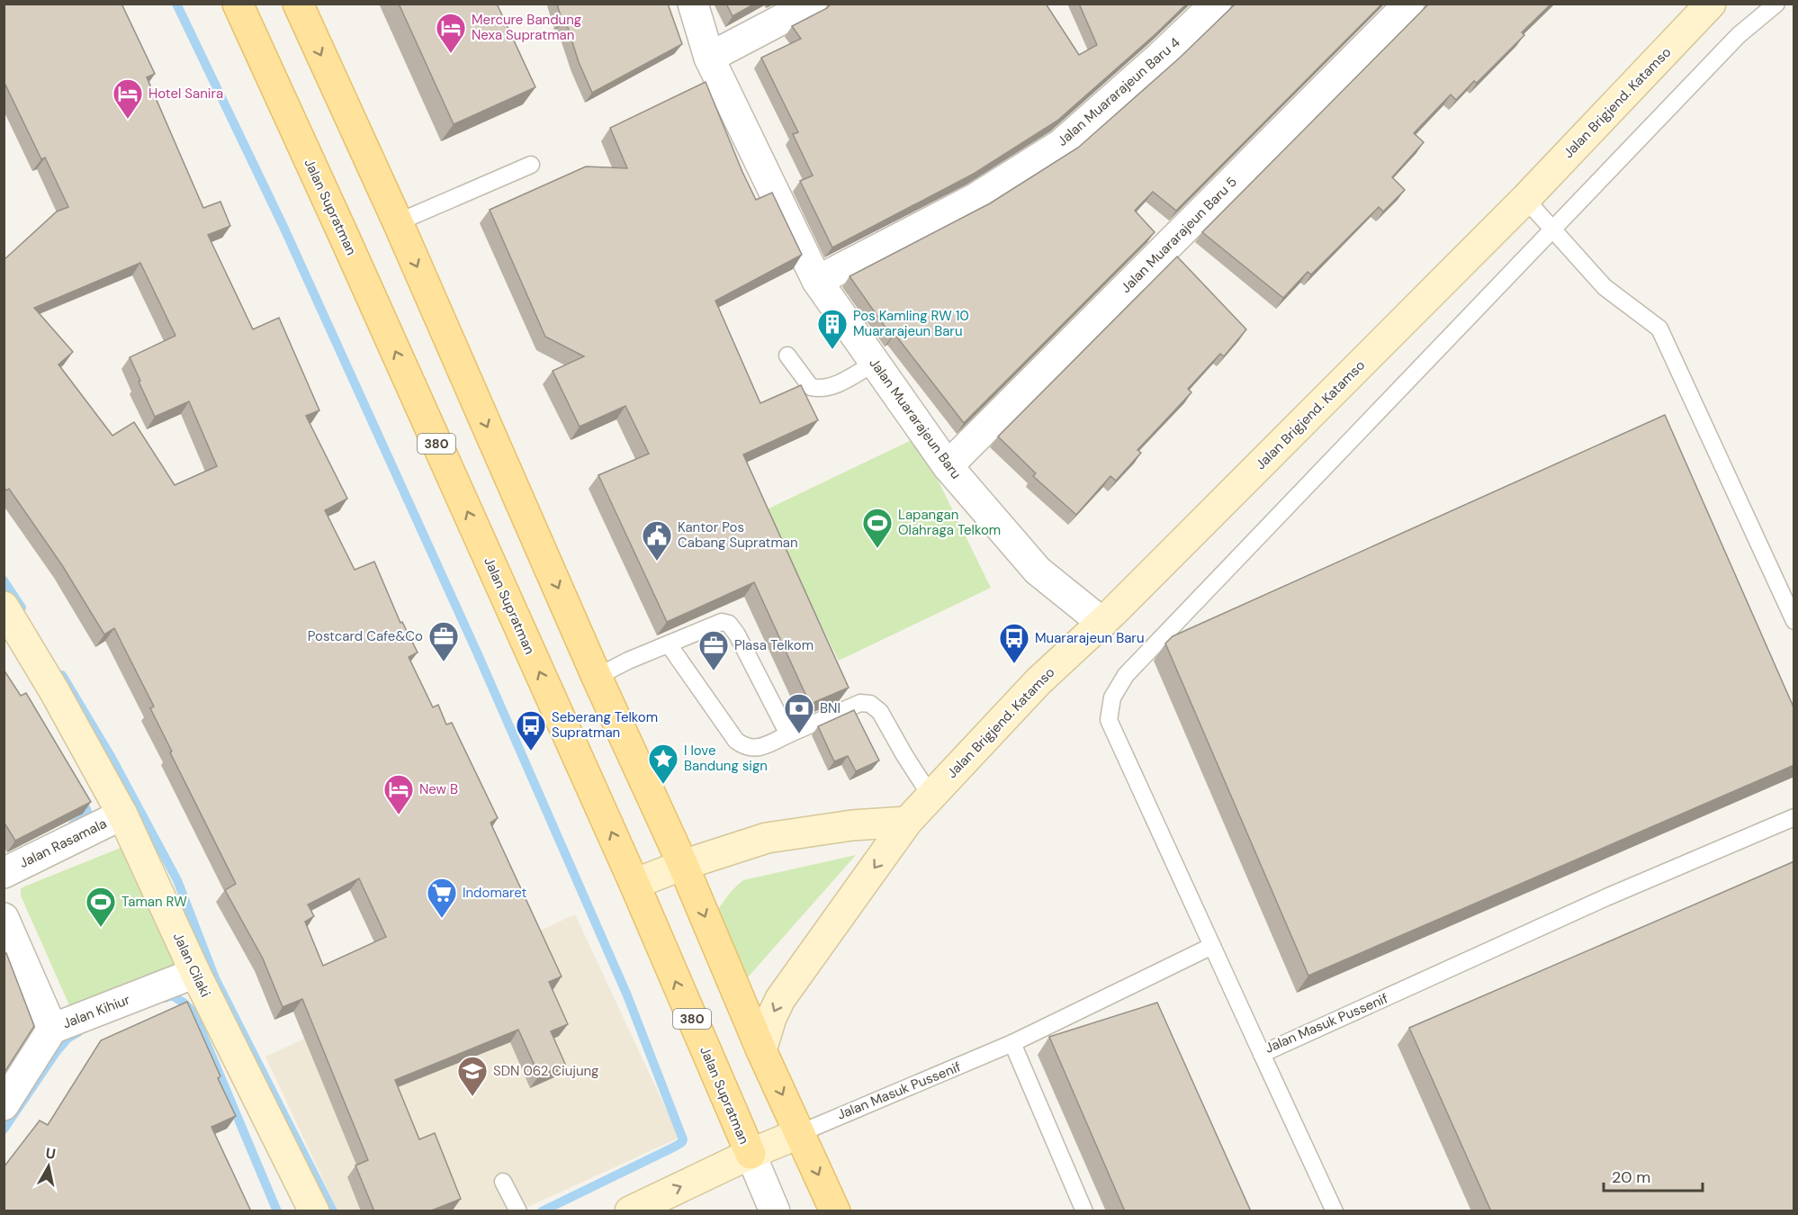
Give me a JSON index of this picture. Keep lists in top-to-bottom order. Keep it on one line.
{"streets":{"main road":["Jalan Brigjend. Katamso","Jalan Supratman","380","Jalan Cilaki"],"street":["Jalan Muararajeun Baru 4","Jalan Muararajeun Baru 5","Jalan Muararajeun Baru","Jalan Rasamala","Jalan Kihiur"],"lane":["Jalan Masuk Pussenif"]},"crossings":[["Jalan Muararajeun Baru 4","Jalan Muararajeun Baru"],["Jalan Brigjend. Katamso","Jalan Muararajeun Baru"],["Jalan Muararajeun Baru 5","Jalan Muararajeun Baru"],["Jalan Rasamala","Jalan Cilaki"],["Jalan Cilaki","Jalan Kihiur"]],"places":{"hotel":["Mercure Bandung Nexa Supratman","Hotel Sanira","New B"],"building":["Pos Kamling RW 10 Muararajeun Baru"],"sports":["Lapangan Olahraga Telkom","Taman RW"],"public building":["Kantor Pos Cabang Supratman"],"office":["Postcard Cafe&Co","Plasa Telkom"],"bus stop":["Muararajeun Baru","Seberang Telkom Supratman"],"bank":["BNI"],"place":["I love Bandung sign"],"supermarket":["Indomaret"],"school or university":["SDN 062 Ciujung"]},"scale_bar":"20 m","north":"top"}
